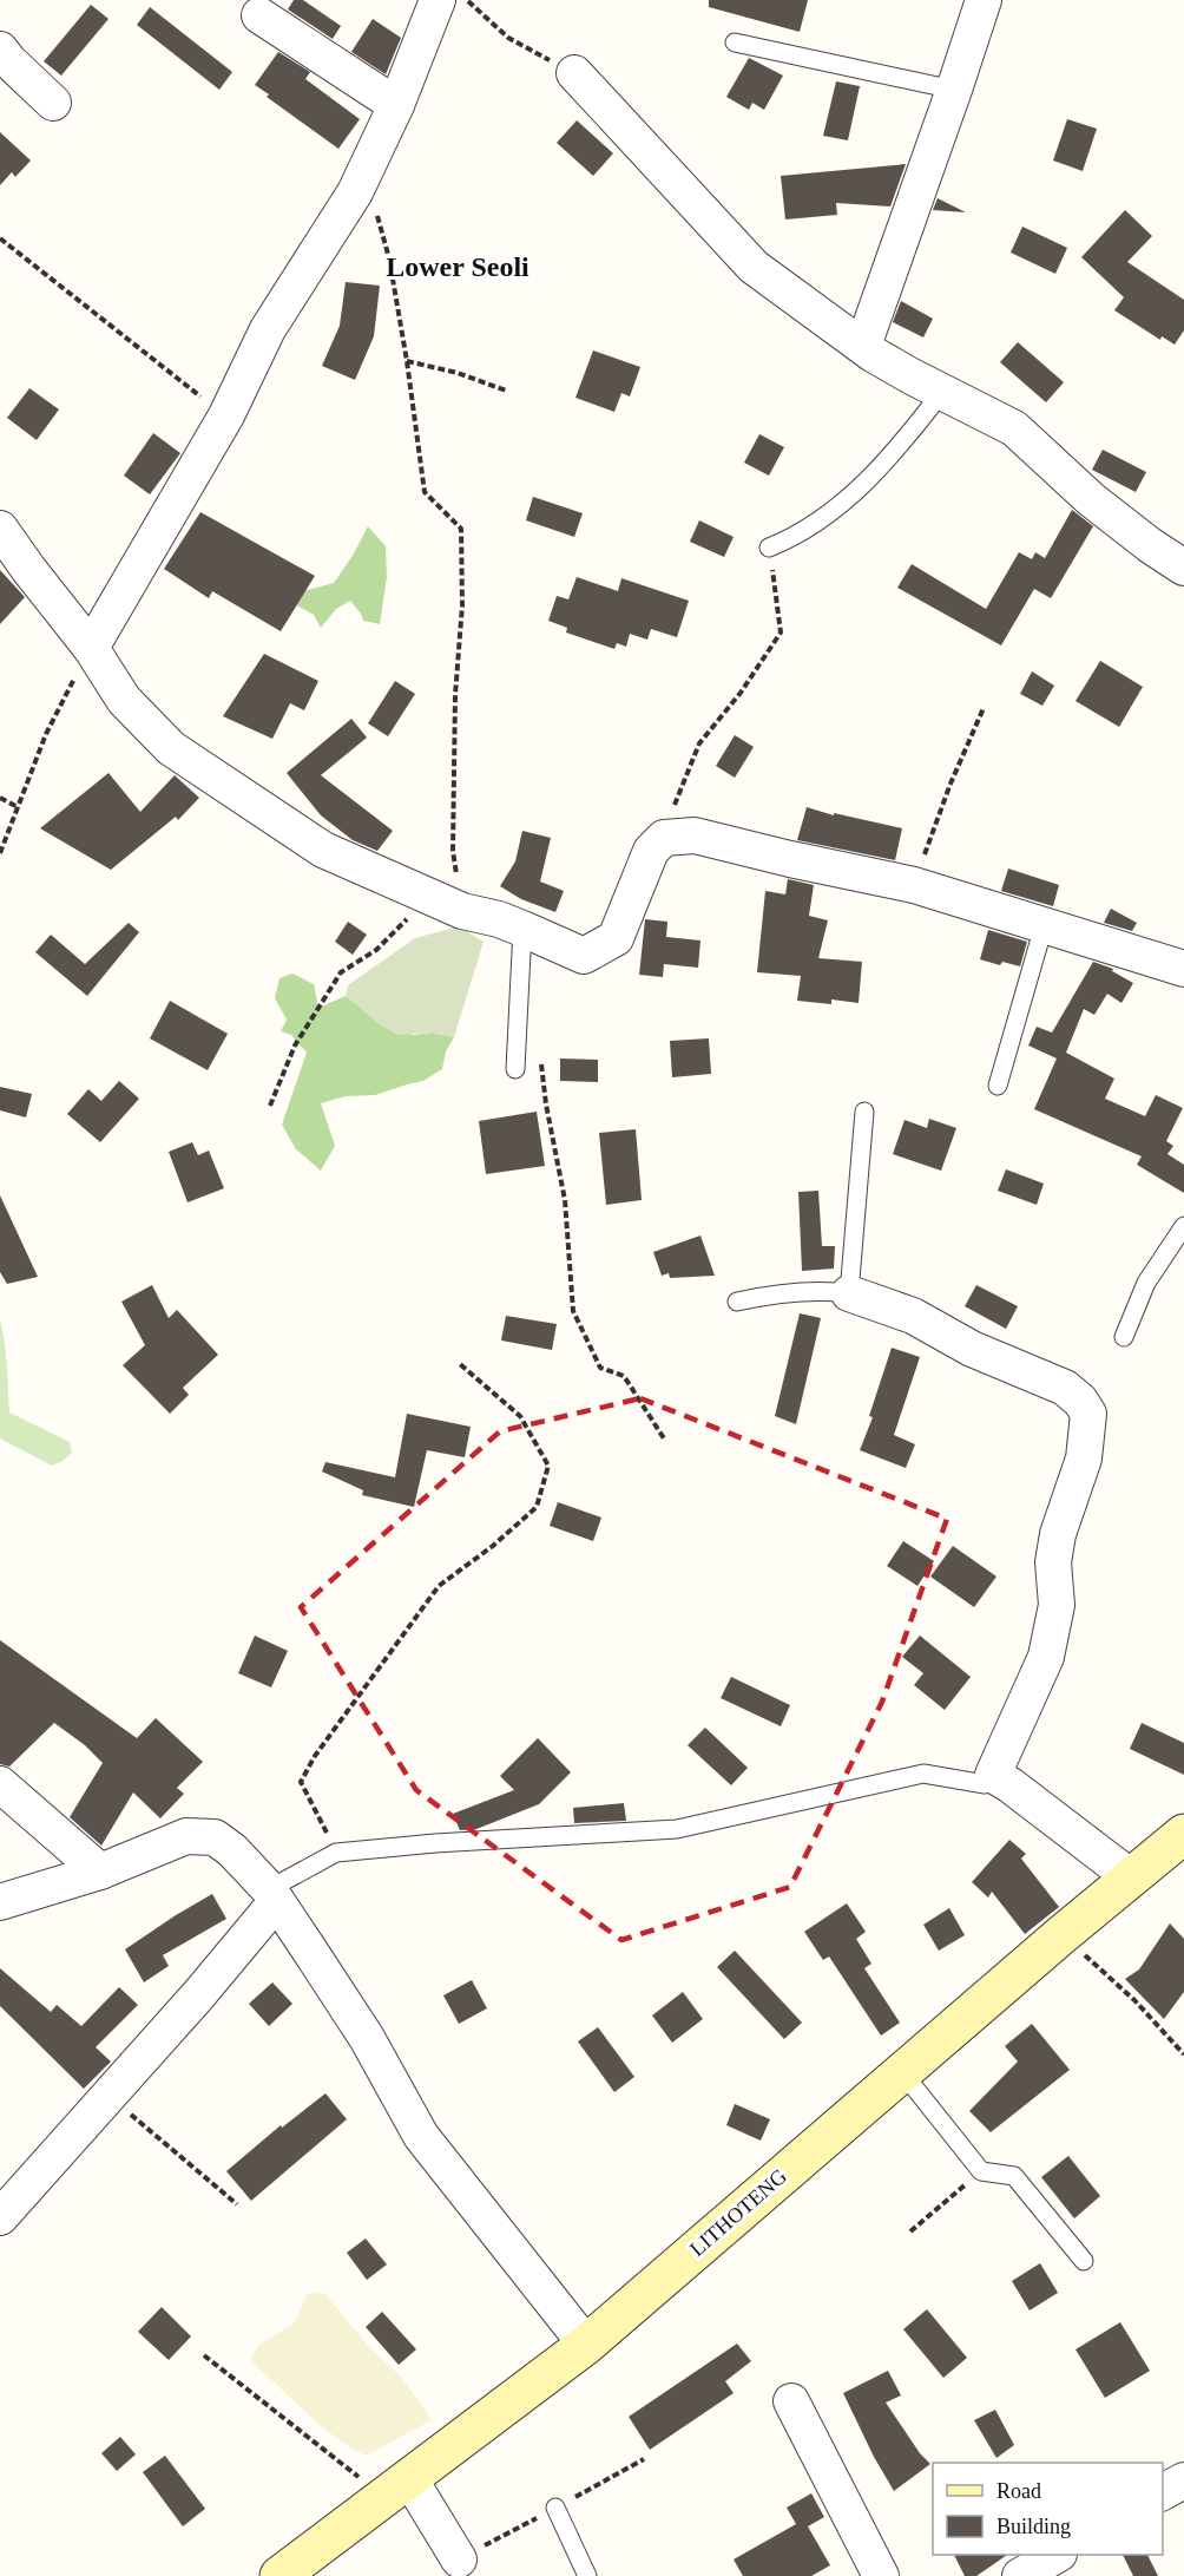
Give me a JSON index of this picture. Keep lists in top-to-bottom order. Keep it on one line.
{"streets":{"main road":["LITHOTENG"]},"districts":["Lower Seoli"],"legend":["Road","Building"]}
